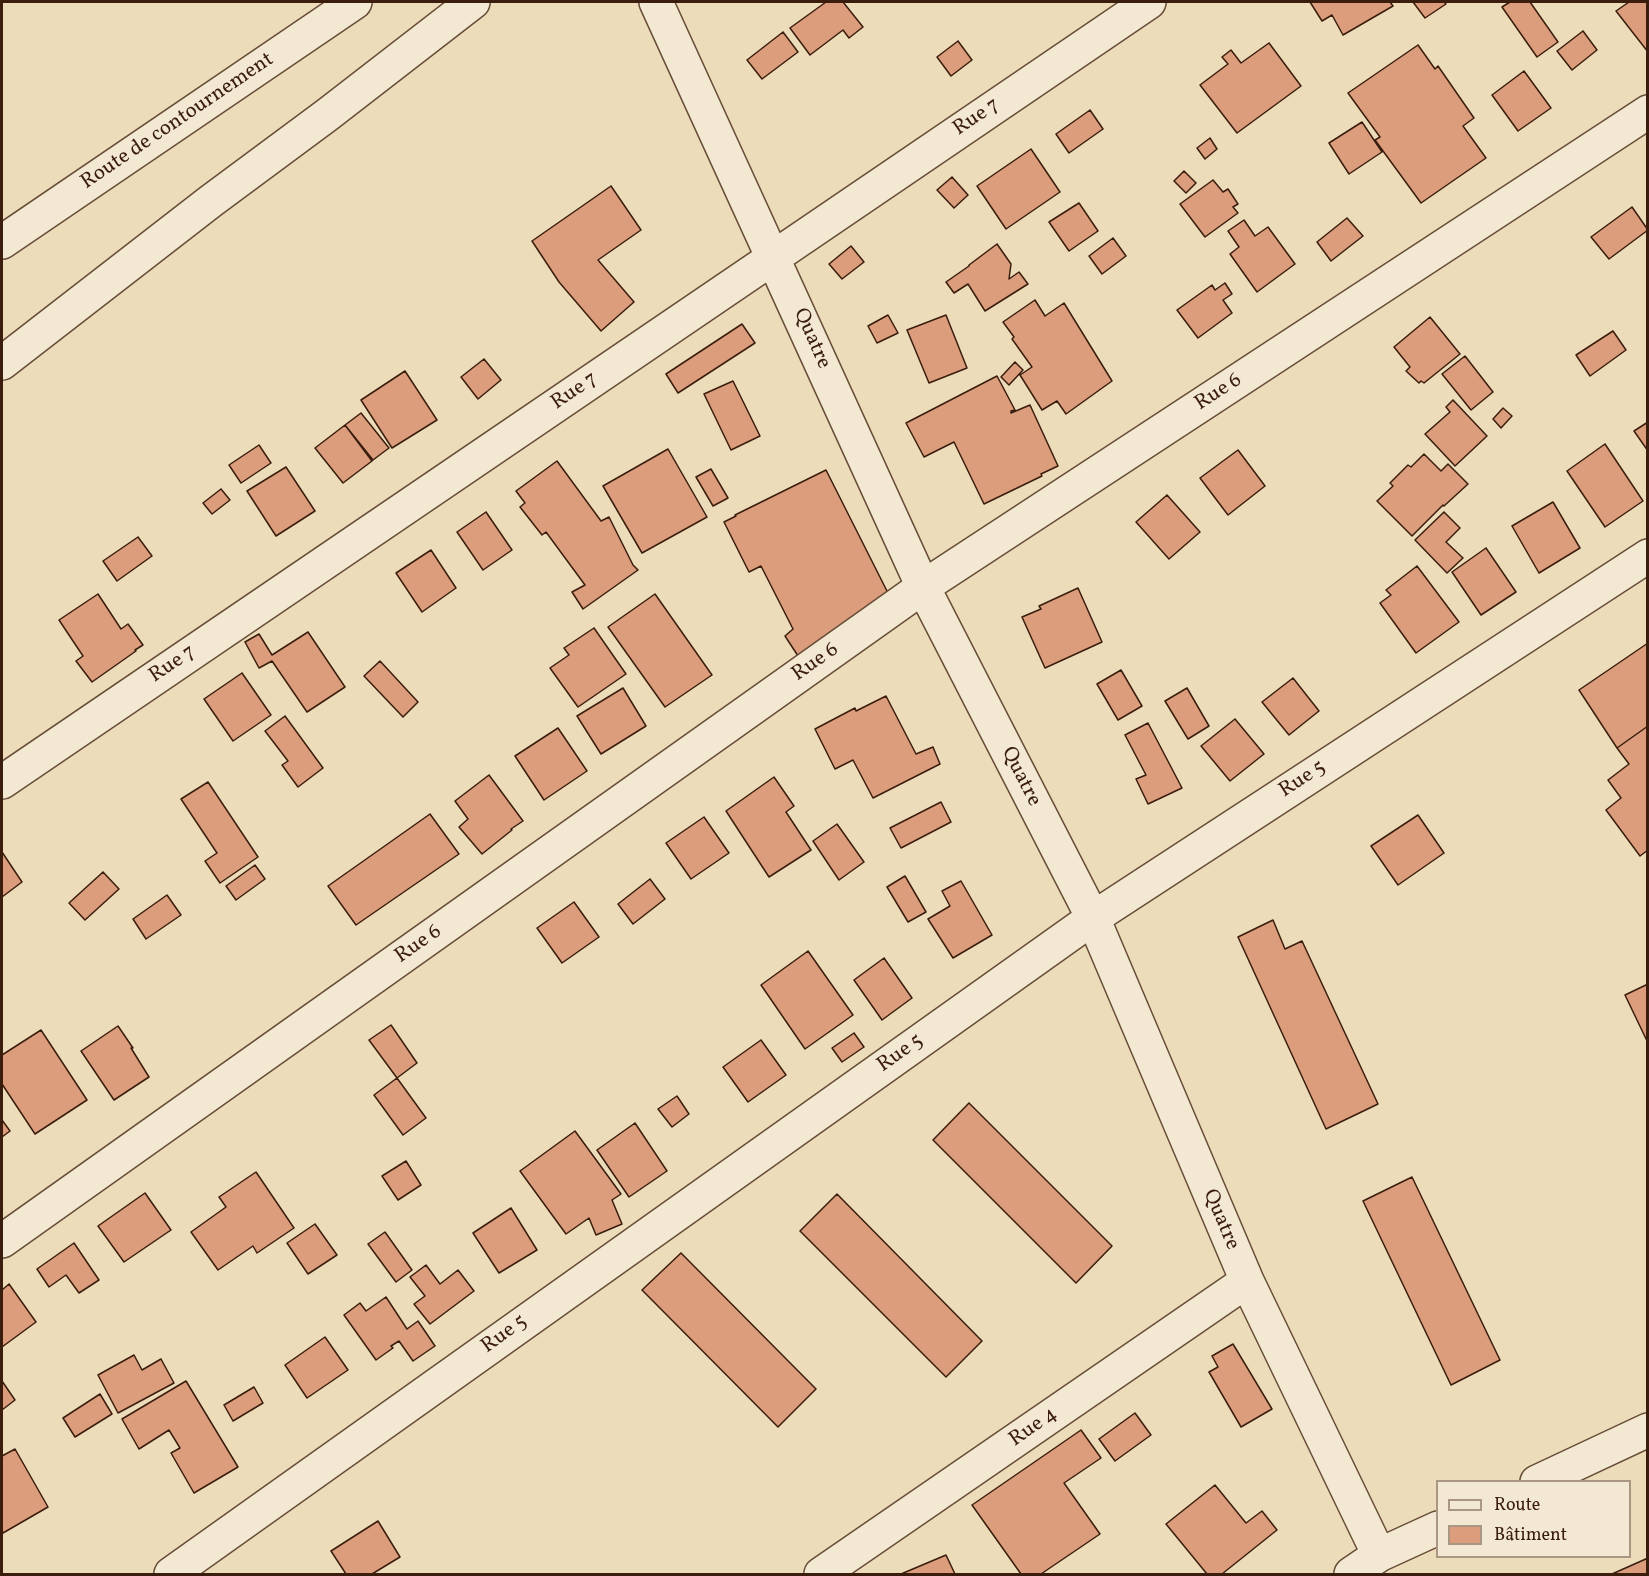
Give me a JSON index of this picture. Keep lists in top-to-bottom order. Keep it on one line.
{"streets":{"street":["Rue 7","Route de contournement","Quatre","Rue 6","Rue 5","Rue 4"]},"crossings":[["Rue 7","Quatre"],["Quatre","Rue 6"],["Quatre","Rue 5"],["Quatre","Rue 4"]],"legend":["Route","Bâtiment"]}
